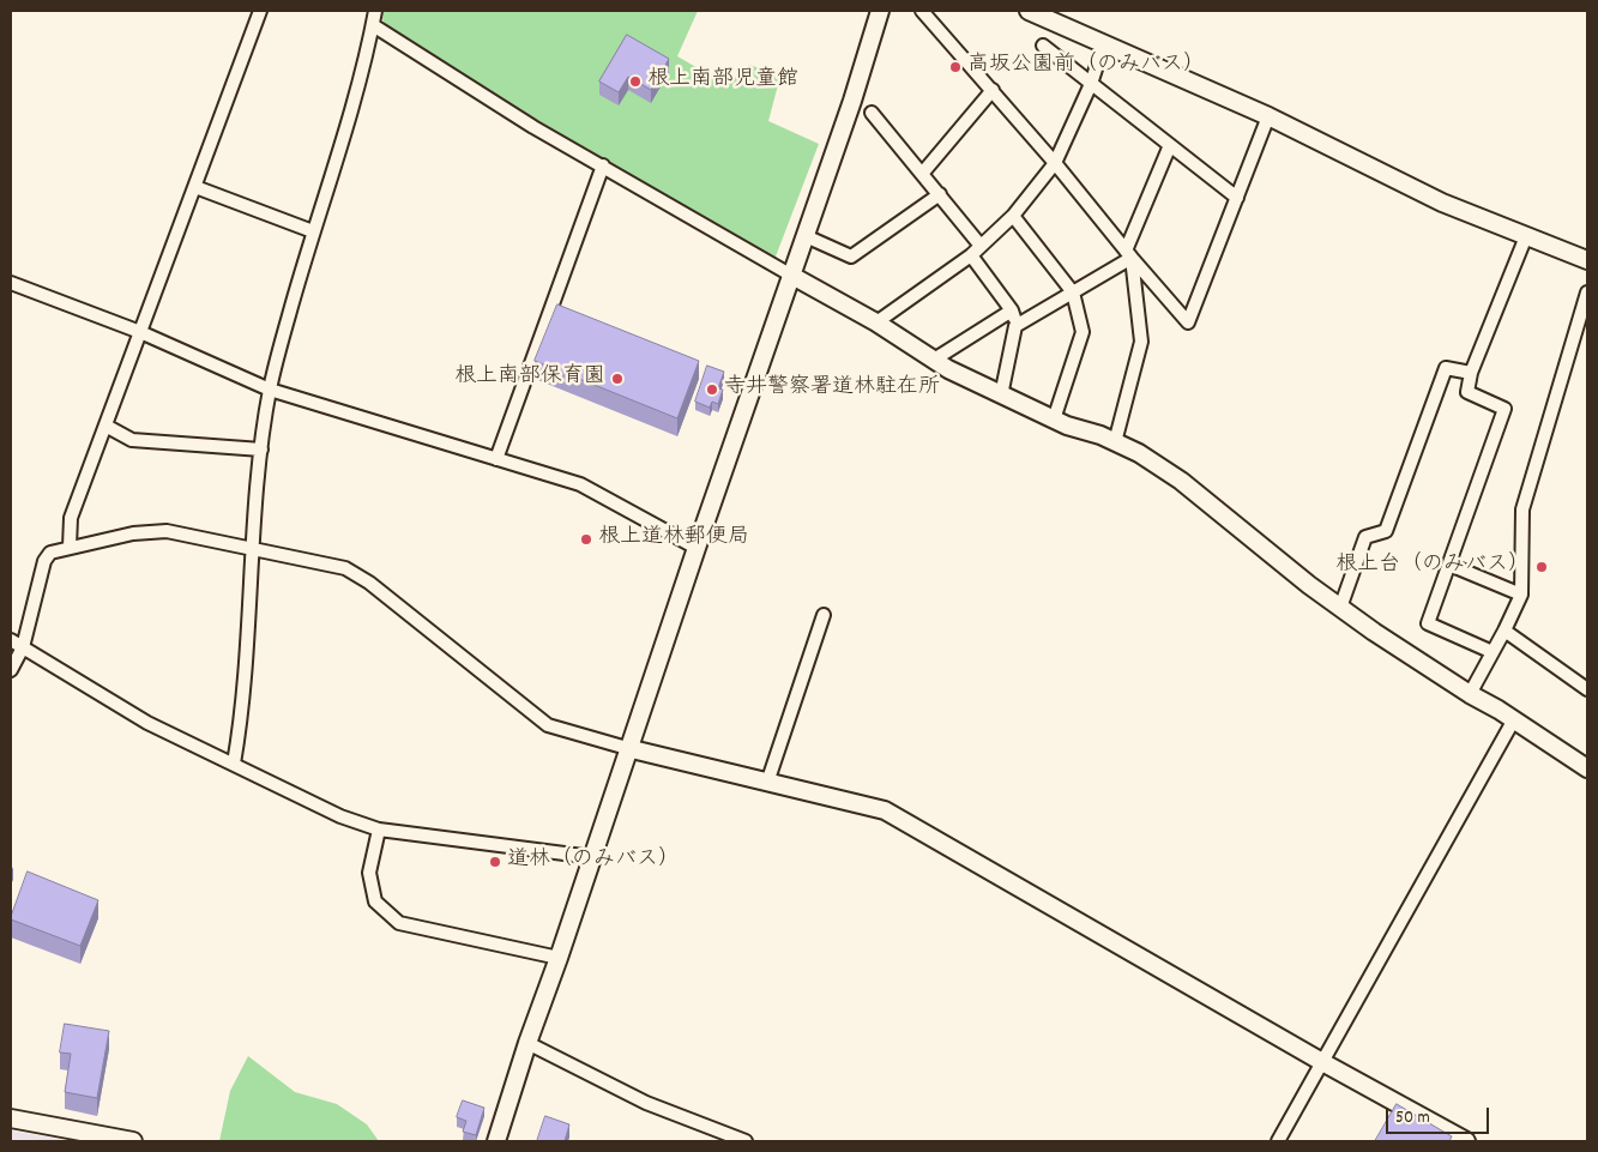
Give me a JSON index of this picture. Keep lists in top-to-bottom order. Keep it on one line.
{"places":["高坂公園前（のみバス）","根上南部児童館","根上南部保育園","寺井警察署道林駐在所","根上道林郵便局","根上台（のみバス）","道林（のみバス）"],"scale_bar":"50 m"}
